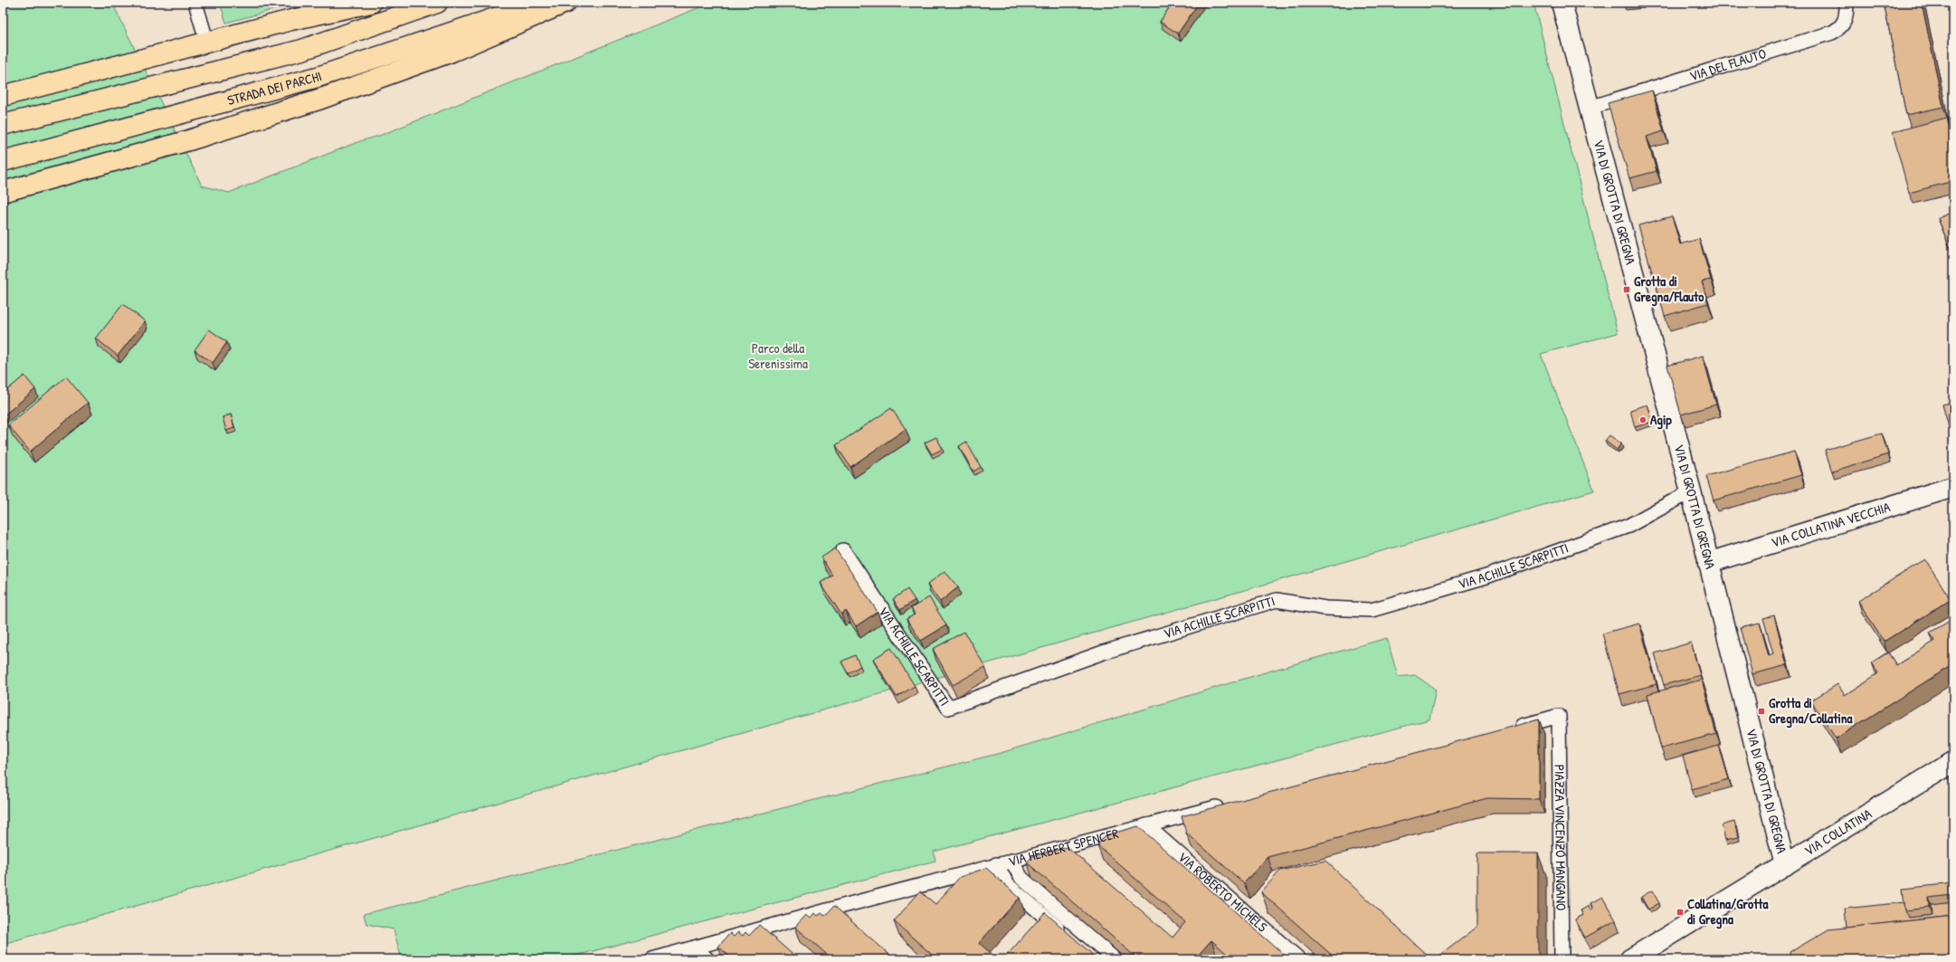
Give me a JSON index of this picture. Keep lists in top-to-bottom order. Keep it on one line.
{"streets":{"highway":["STRADA DEI PARCHI"],"street":["VIA DEL FLAUTO","VIA DI GROTTA DI GREGNA","VIA COLLATINA VECCHIA","VIA ACHILLE SCARPITTI","VIA COLLATINA","PIAZZA VINCENZO MANGANO","VIA HERBERT SPENCER","VIA ROBERTO MICHELS"]},"crossings":[["VIA DEL FLAUTO","VIA DI GROTTA DI GREGNA"],["VIA DI GROTTA DI GREGNA","VIA COLLATINA VECCHIA"],["VIA DI GROTTA DI GREGNA","VIA ACHILLE SCARPITTI"],["VIA DI GROTTA DI GREGNA","VIA COLLATINA"],["VIA HERBERT SPENCER","VIA ROBERTO MICHELS"]],"parks":["Parco della Serenissima"],"places":{"transit":["Grotta di Gregna/Flauto","Grotta di Gregna/Collatina","Collatina/Grotta di Gregna"],"other":["Agip"]}}
